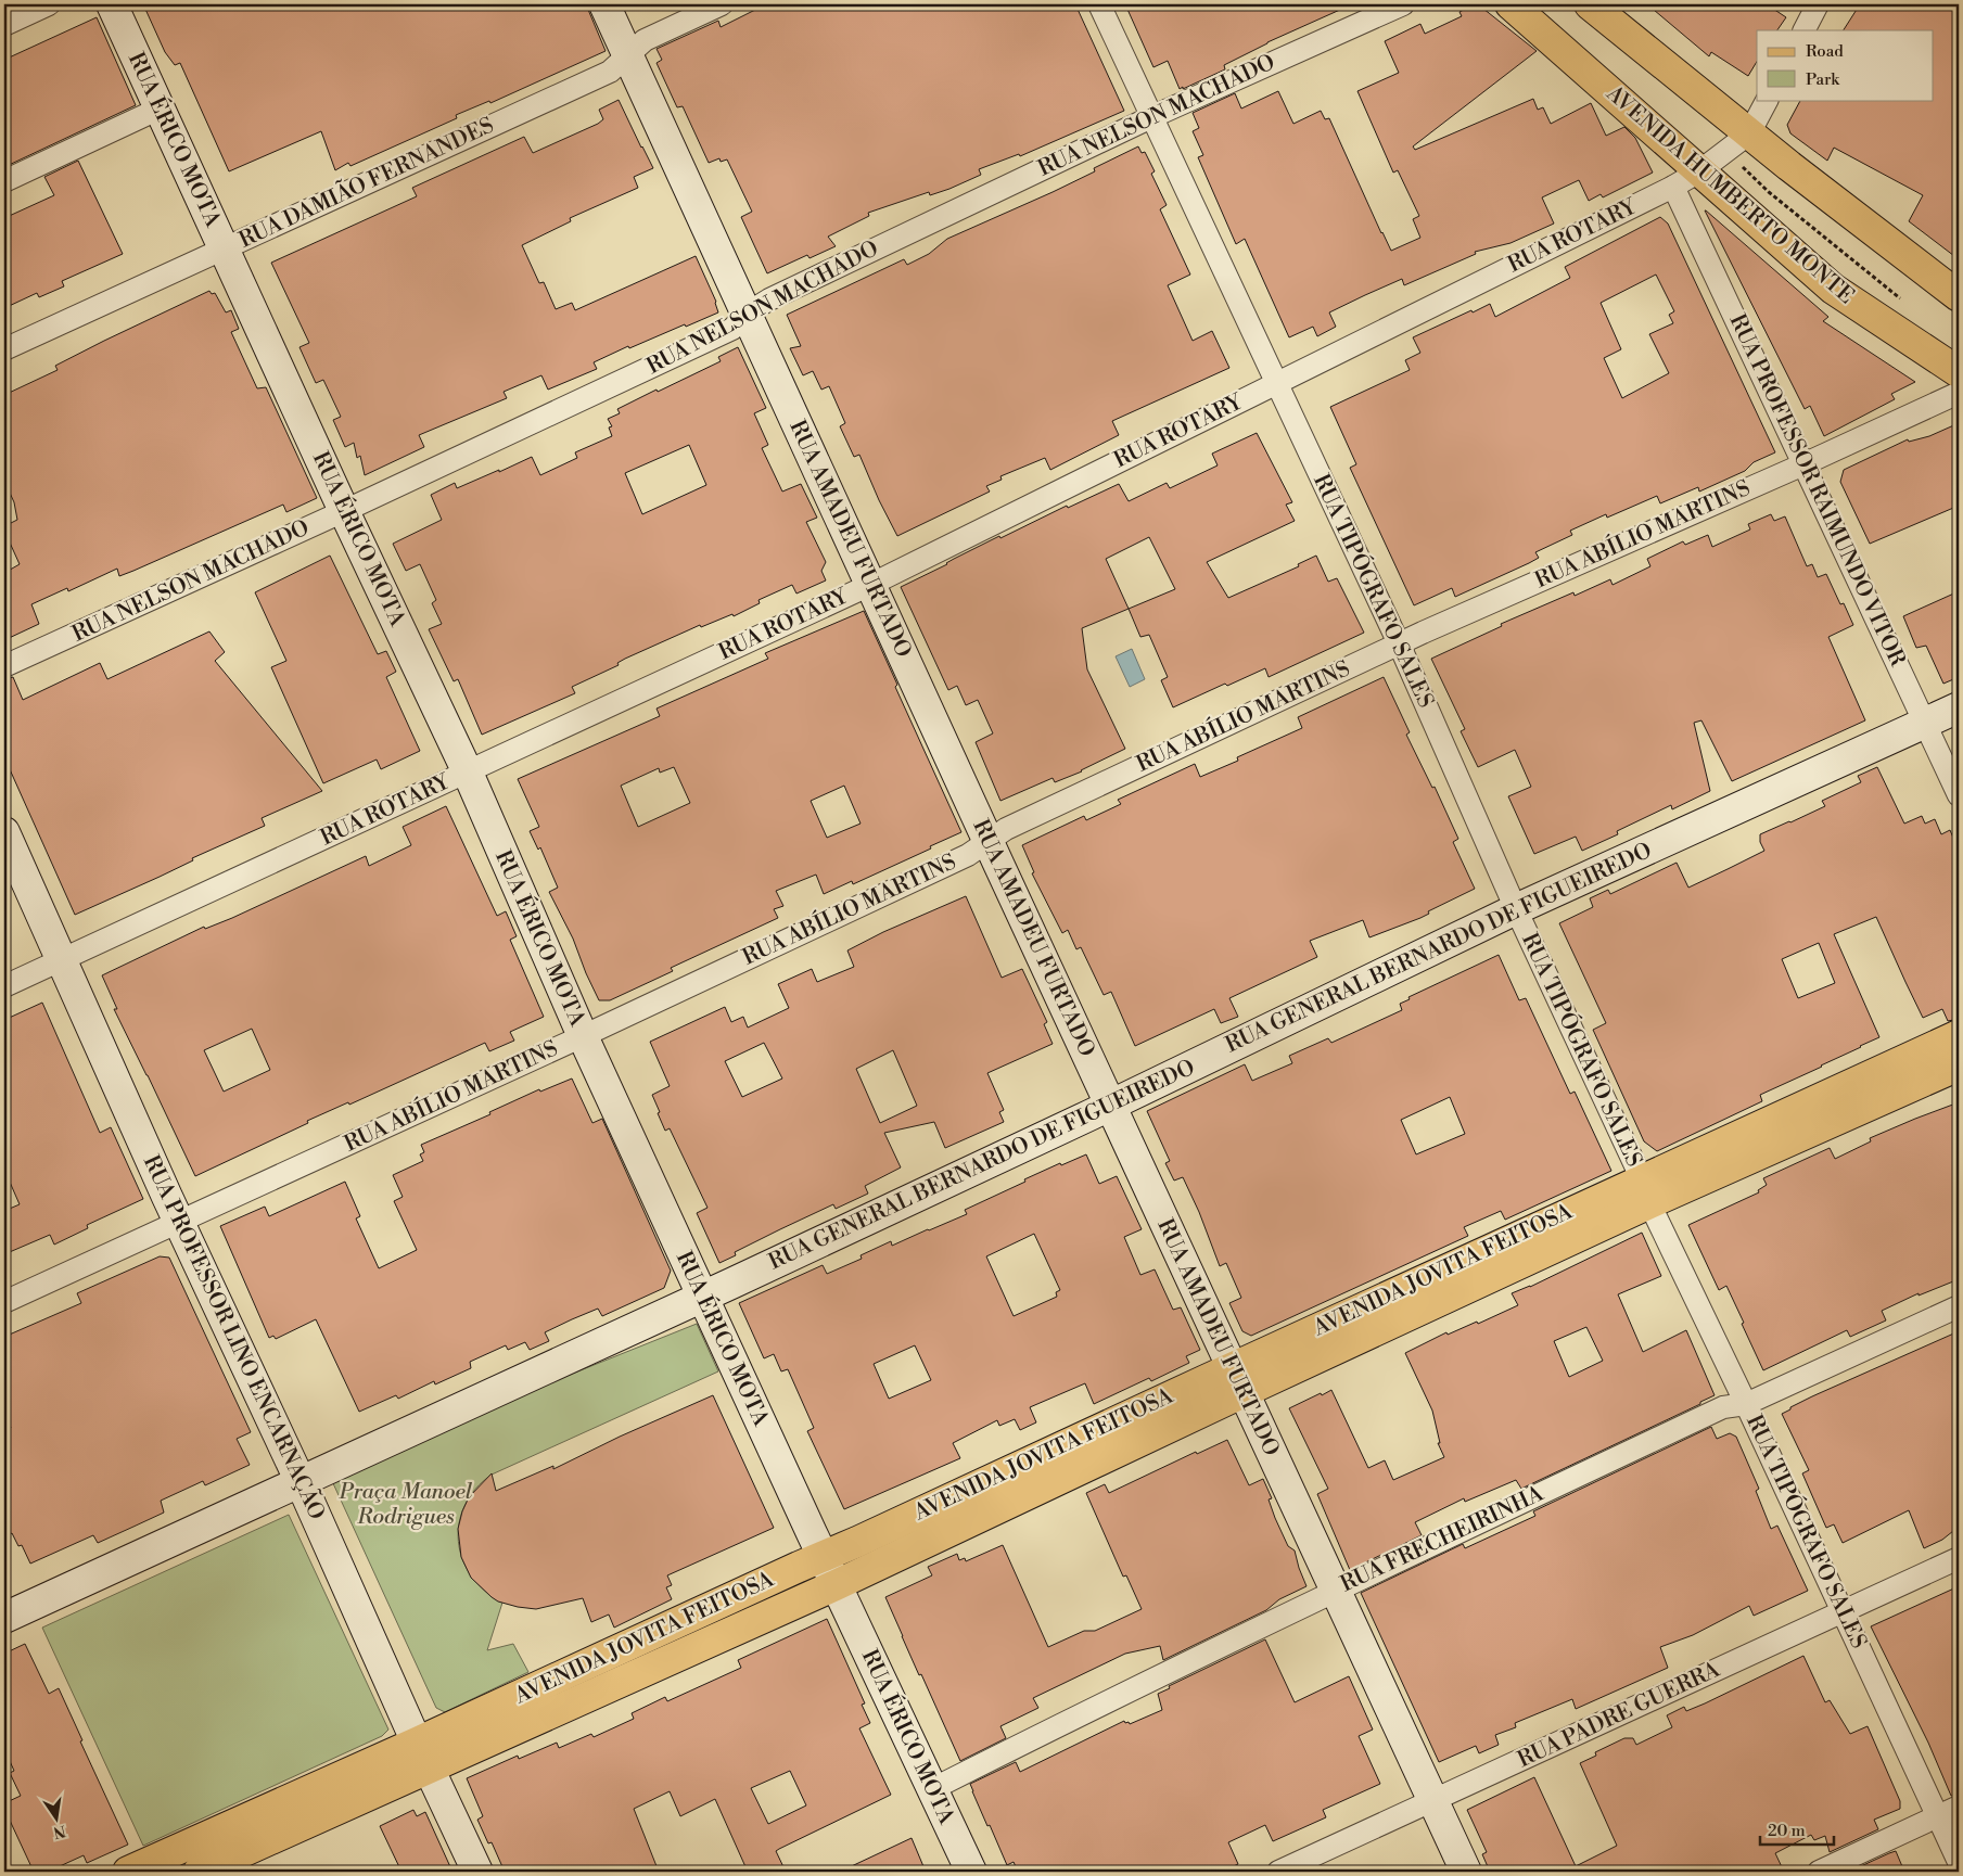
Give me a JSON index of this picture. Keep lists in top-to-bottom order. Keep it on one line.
{"streets":{"main road":["AVENIDA HUMBERTO MONTE","AVENIDA JOVITA FEITOSA"],"street":["RUA NELSON MACHADO","RUA ÉRICO MOTA","RUA DAMIÃO FERNANDES","RUA ROTARY","RUA PROFESSOR RAIMUNDO VITOR","RUA ABÍLIO MARTINS","RUA AMADEU FURTADO","RUA TIPÓGRAFO SALES","RUA GENERAL BERNARDO DE FIGUEIREDO","RUA PROFESSOR LINO ENCARNAÇÃO","RUA FRECHEIRINHA","RUA PADRE GUERRA"]},"crossings":[["RUA NELSON MACHADO","RUA ÉRICO MOTA"],["RUA NELSON MACHADO","RUA AMADEU FURTADO"],["RUA NELSON MACHADO","RUA TIPÓGRAFO SALES"],["RUA ÉRICO MOTA","RUA DAMIÃO FERNANDES"],["RUA ÉRICO MOTA","RUA ROTARY"],["RUA ÉRICO MOTA","RUA ABÍLIO MARTINS"],["RUA ÉRICO MOTA","RUA GENERAL BERNARDO DE FIGUEIREDO"],["RUA ÉRICO MOTA","AVENIDA JOVITA FEITOSA"],["RUA ÉRICO MOTA","RUA FRECHEIRINHA"],["RUA DAMIÃO FERNANDES","RUA AMADEU FURTADO"],["AVENIDA HUMBERTO MONTE","RUA ROTARY"],["RUA ROTARY","RUA PROFESSOR RAIMUNDO VITOR"],["RUA ROTARY","RUA AMADEU FURTADO"],["RUA ROTARY","RUA TIPÓGRAFO SALES"],["RUA ROTARY","RUA PROFESSOR LINO ENCARNAÇÃO"],["RUA PROFESSOR RAIMUNDO VITOR","RUA ABÍLIO MARTINS"],["RUA PROFESSOR RAIMUNDO VITOR","RUA GENERAL BERNARDO DE FIGUEIREDO"],["RUA ABÍLIO MARTINS","RUA AMADEU FURTADO"],["RUA ABÍLIO MARTINS","RUA TIPÓGRAFO SALES"],["RUA ABÍLIO MARTINS","RUA PROFESSOR LINO ENCARNAÇÃO"],["RUA AMADEU FURTADO","RUA GENERAL BERNARDO DE FIGUEIREDO"],["RUA AMADEU FURTADO","AVENIDA JOVITA FEITOSA"],["RUA AMADEU FURTADO","RUA FRECHEIRINHA"],["RUA AMADEU FURTADO","RUA PADRE GUERRA"],["RUA TIPÓGRAFO SALES","RUA GENERAL BERNARDO DE FIGUEIREDO"],["RUA TIPÓGRAFO SALES","AVENIDA JOVITA FEITOSA"],["RUA TIPÓGRAFO SALES","RUA FRECHEIRINHA"],["RUA TIPÓGRAFO SALES","RUA PADRE GUERRA"],["RUA GENERAL BERNARDO DE FIGUEIREDO","RUA PROFESSOR LINO ENCARNAÇÃO"],["AVENIDA JOVITA FEITOSA","RUA PROFESSOR LINO ENCARNAÇÃO"]],"parks":["Praça Manoel Rodrigues"],"legend":["Road","Park"],"scale_bar":"20 m","north":"bottom"}
